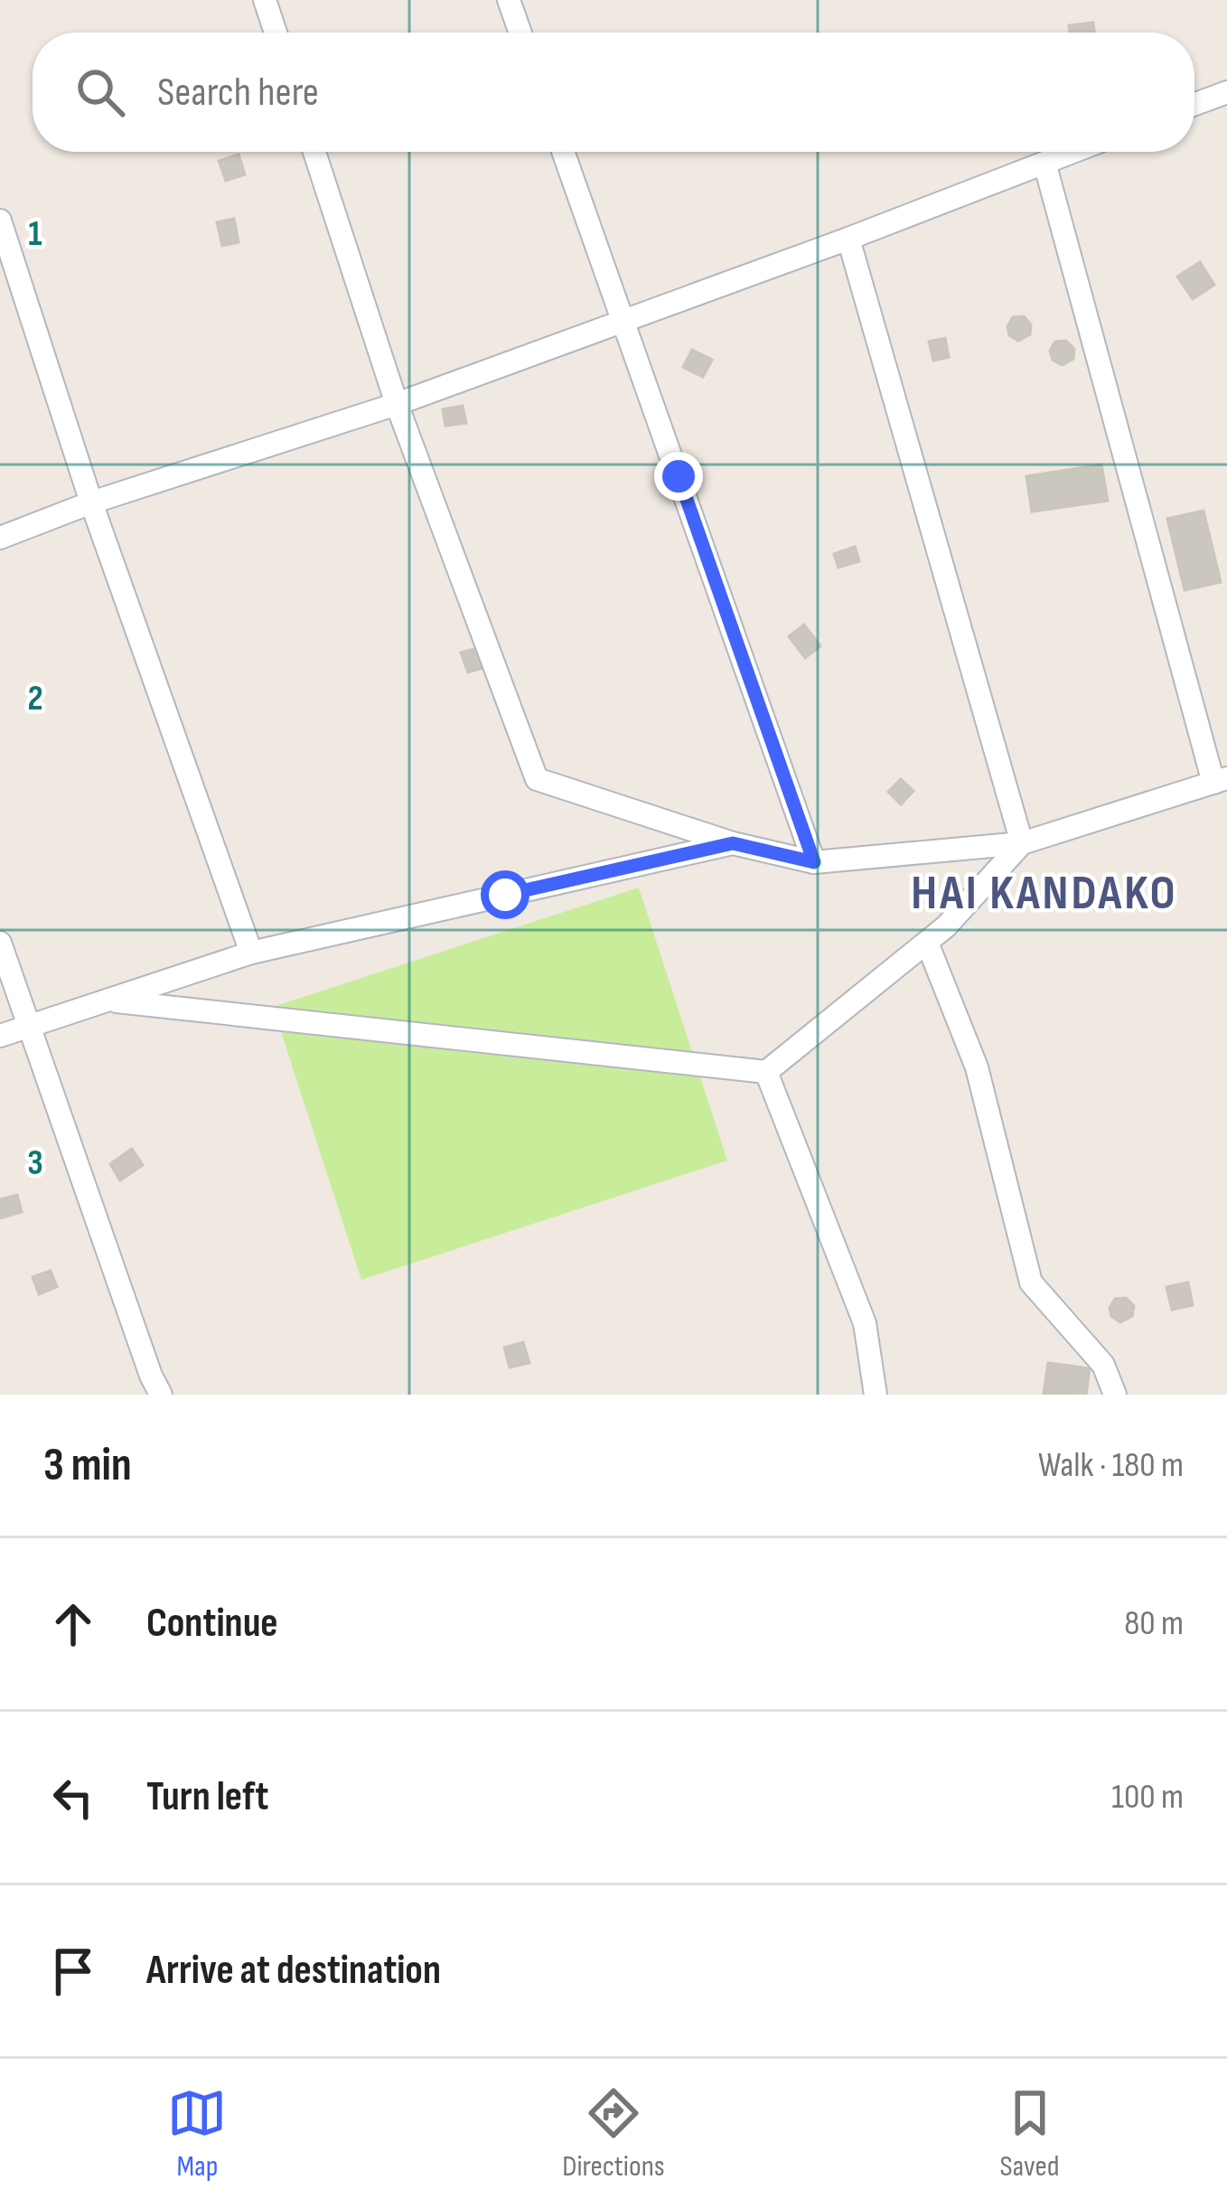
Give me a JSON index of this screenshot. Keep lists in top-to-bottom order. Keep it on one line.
{"districts":["HAI KANDAKO"],"page":{"search":"Search here","heading":["3 min","Walk · 180 m"],"list":[["Continue","80 m"],["Turn left","100 m"],"Arrive at destination"],"nav":["Map","Directions","Saved"]},"grid":{"rows":["1","2","3"]}}
